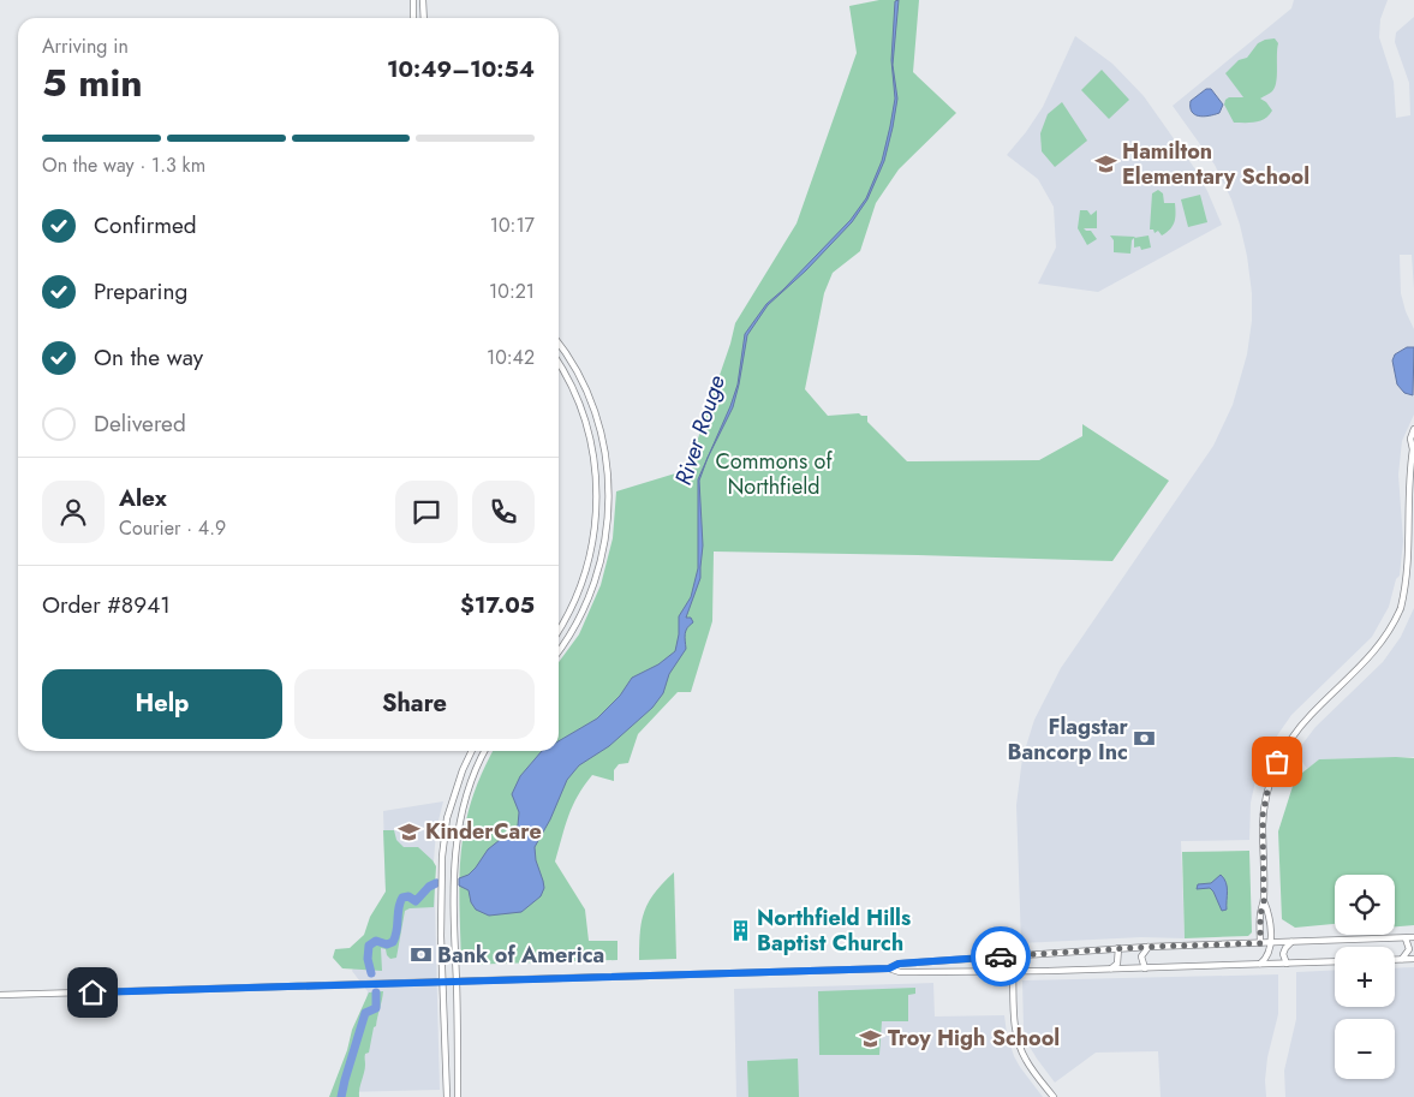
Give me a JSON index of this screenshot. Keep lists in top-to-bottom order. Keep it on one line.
{"water":["River Rouge"],"parks":["Commons of Northfield"],"places":{"school or university":["Hamilton Elementary School","KinderCare","Troy High School"],"bank":["Flagstar Bancorp Inc","Bank of America"],"building":["Northfield Hills Baptist Church"]},"page":{"heading":["5 min","Arriving in","10:49–10:54"],"panel":["Alex","Courier · 4.9","Order #8941","$17.05"],"bar":"On the way · 1.3 km","list":[["Confirmed","10:17"],["Preparing","10:21"],["On the way","10:42"],"Delivered"],"buttons":["Help","Share"],"map_buttons":["+","−"]}}
